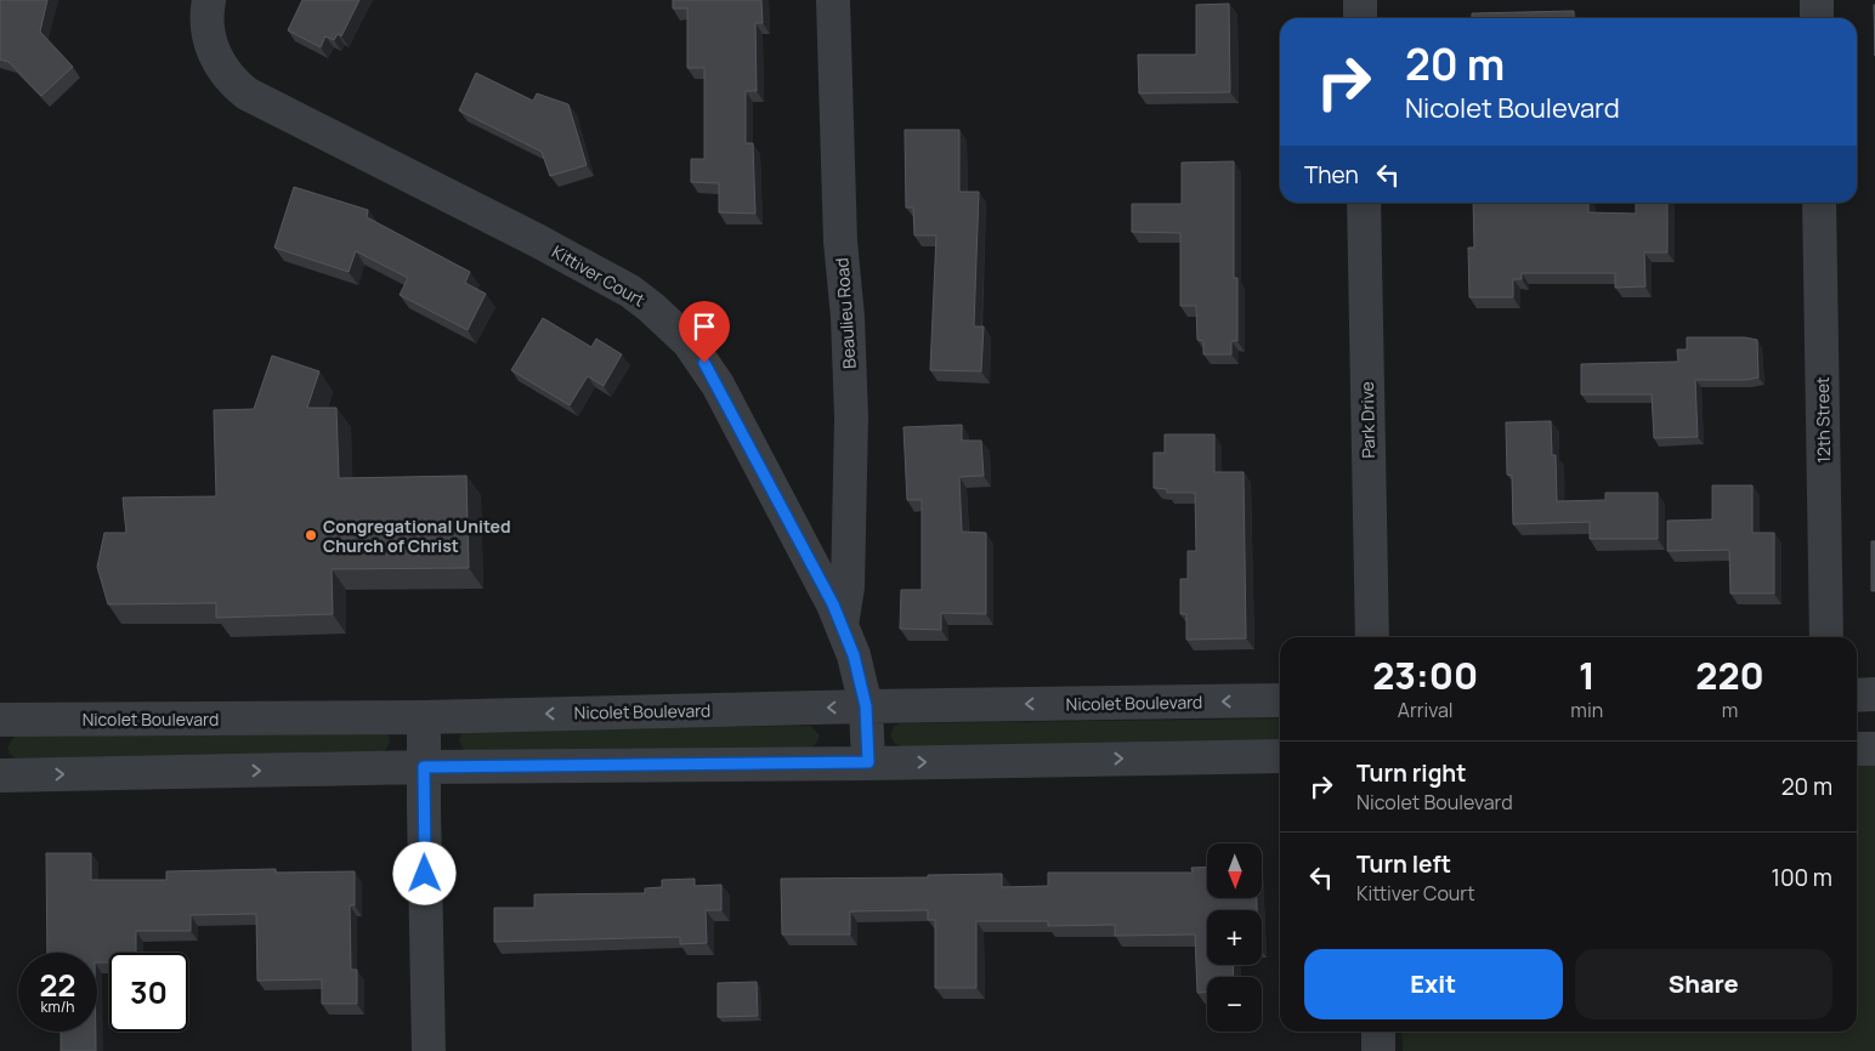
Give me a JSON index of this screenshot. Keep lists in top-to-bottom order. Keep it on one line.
{"streets":{"street":["Kittiver Court","Beaulieu Road","Park Drive","12th Street","Nicolet Boulevard"]},"crossings":[["Kittiver Court","Beaulieu Road"],["Kittiver Court","Nicolet Boulevard"]],"places":["Congregational United Church of Christ"],"north":"bottom","page":{"turn":["20 m","Nicolet Boulevard"],"then":"Then","eta":["23:00","Arrival","1","min","220","m"],"list":[{"name":"Turn right","note":"Nicolet Boulevard","value":"20 m"},{"name":"Turn left","note":"Kittiver Court","value":"100 m"}],"map_buttons":["+","−"],"buttons":["Exit","Share"],"speed":"22 km/h","limit":"30"}}
